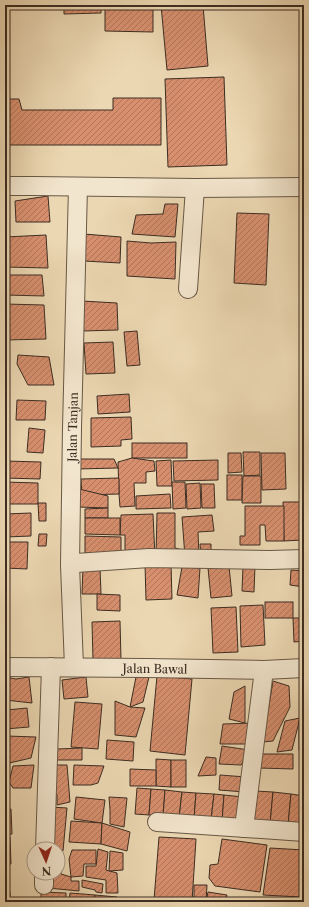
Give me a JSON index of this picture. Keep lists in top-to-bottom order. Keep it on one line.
{"streets":{"street":["Jalan Tanjan","Jalan Bawal"]},"crossings":[["Jalan Tanjan","Jalan Bawal"]],"north":"bottom"}
